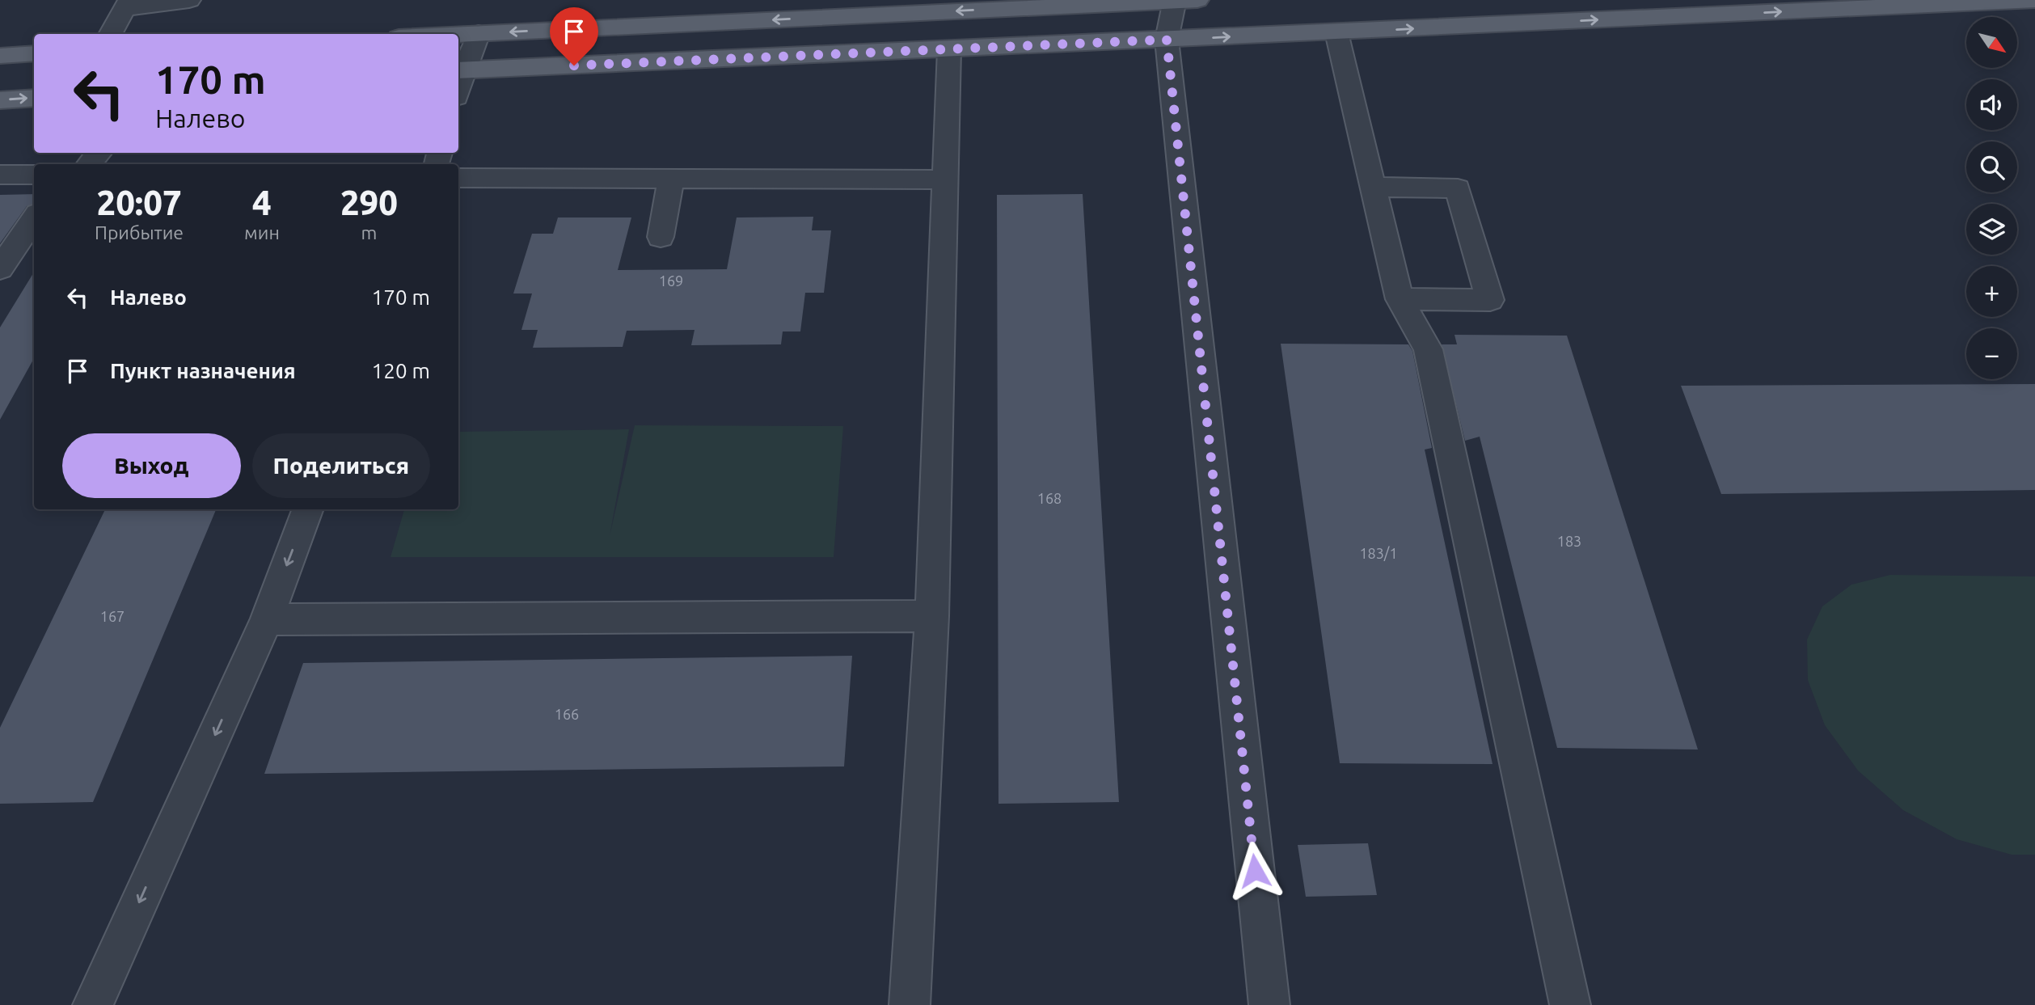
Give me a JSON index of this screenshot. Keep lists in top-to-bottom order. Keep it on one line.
{"house_numbers":["169","168","183","183/1","167","166"],"north":"bottom right","page":{"map_buttons":["+","−"],"turn":["170 m","Налево"],"eta":["20:07","Прибытие","4","мин","290","m"],"list":[{"name":"Налево","value":"170 m"},{"name":"Пункт назначения","value":"120 m"}],"buttons":["Выход","Поделиться"]}}
